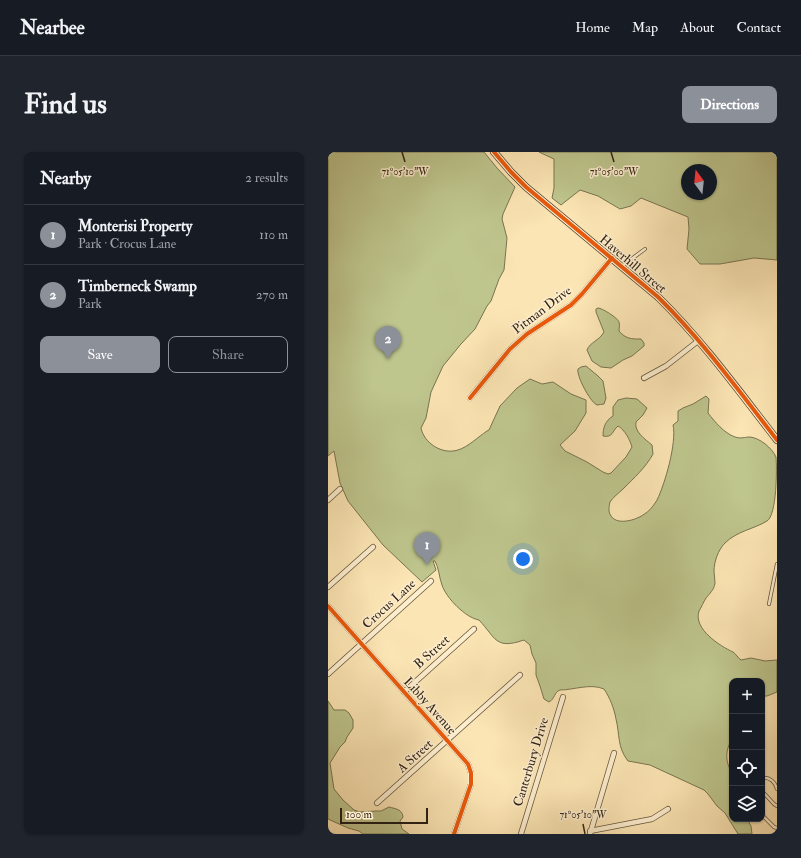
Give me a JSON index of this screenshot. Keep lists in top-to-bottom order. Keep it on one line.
{"streets":{"street":["Haverhill Street","Pitman Drive","Crocus Lane","B Street","Libby Avenue","A Street","Canterbury Drive"]},"crossings":[["Haverhill Street","Pitman Drive"],["Crocus Lane","Libby Avenue"],["B Street","Libby Avenue"],["Libby Avenue","A Street"]],"scale_bar":"100 m","north":"top","page":{"header":"Nearbee","nav":["Home","Map","About","Contact"],"buttons":["Directions",["Save","Share"]],"title":"Find us","heading":["Nearby","2 results"],"list":[{"mark":"1","name":"Monterisi Property","note":"Park · Crocus Lane","value":"110 m"},{"mark":"2","name":"Timberneck Swamp","note":"Park","value":"270 m"}],"pins":["2","1"],"map_buttons":["+","−"],"scale":"100 m"},"coordinates":["71°05'10\"W","71°05'00\"W"]}
